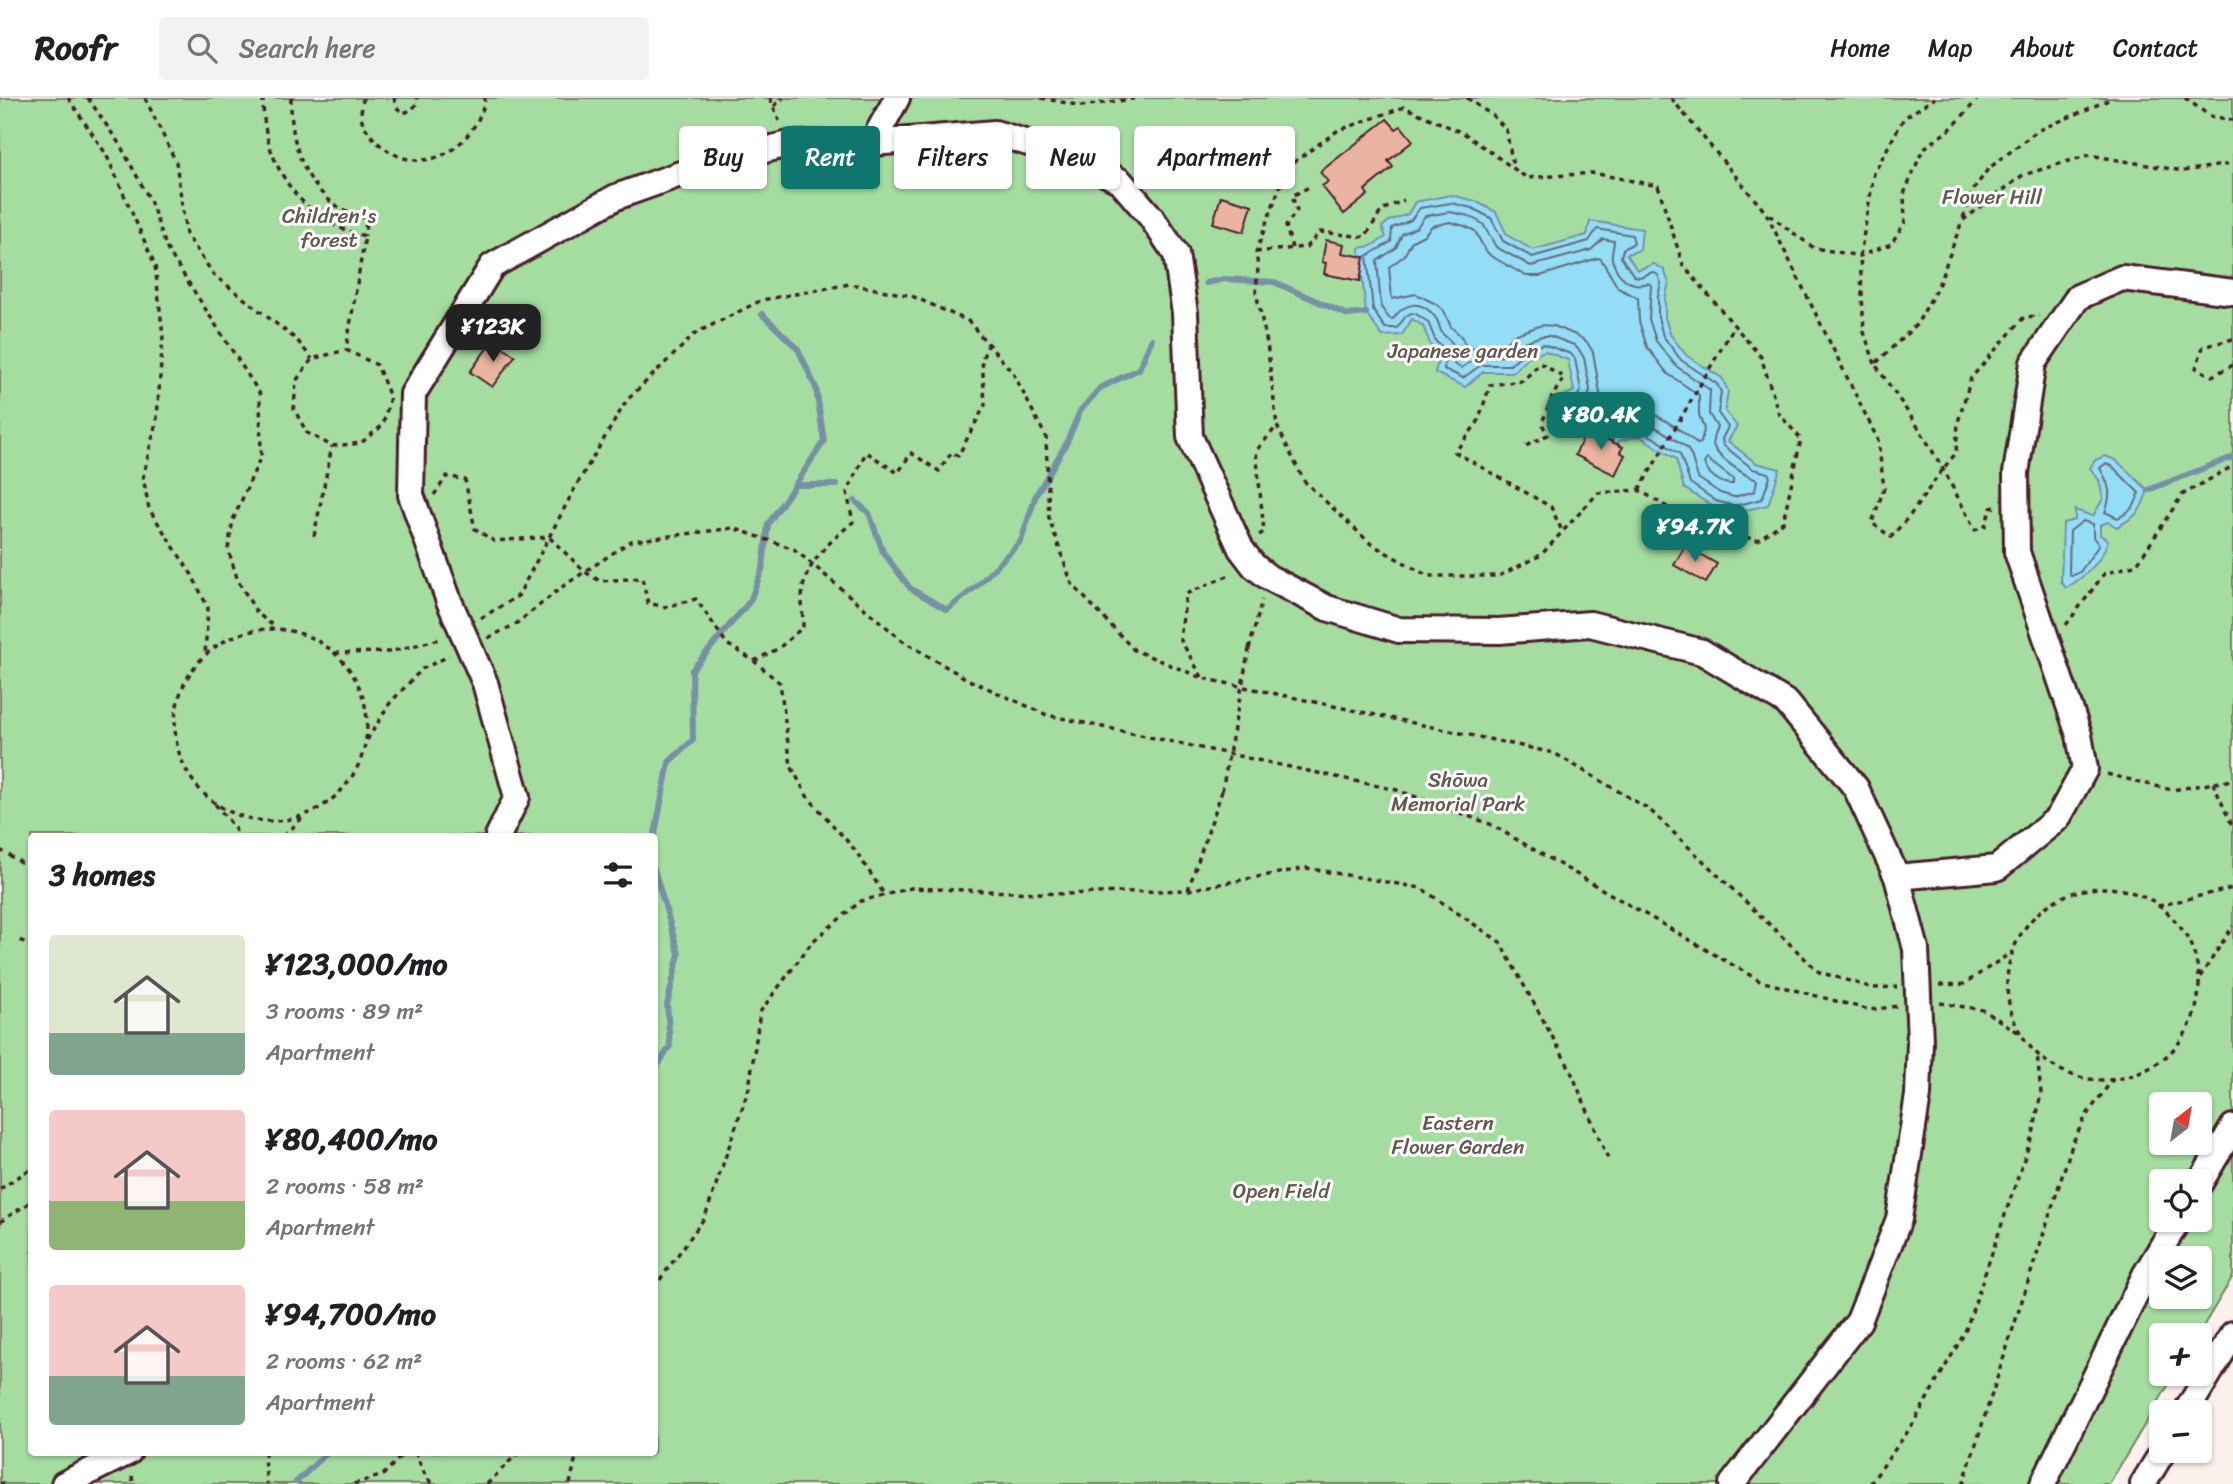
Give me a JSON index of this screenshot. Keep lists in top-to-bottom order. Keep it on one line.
{"parks":["Flower Hill","Children's forest","Japanese garden","Shōwa Memorial Park","Eastern Flower Garden","Open Field"],"north":"top right","page":{"header":"Roofr","search":"Search here","nav":["Home","Map","About","Contact"],"chip":["Buy","Rent","Filters","New","Apartment"],"price":["¥123K","¥80.4K","¥94.7K"],"heading":"3 homes","list":[{"name":"¥123,000/mo","note":"3 rooms · 89 m² · Apartment"},{"name":"¥80,400/mo","note":"2 rooms · 58 m² · Apartment"},{"name":"¥94,700/mo","note":"2 rooms · 62 m² · Apartment"}],"map_buttons":["+","−"]}}
